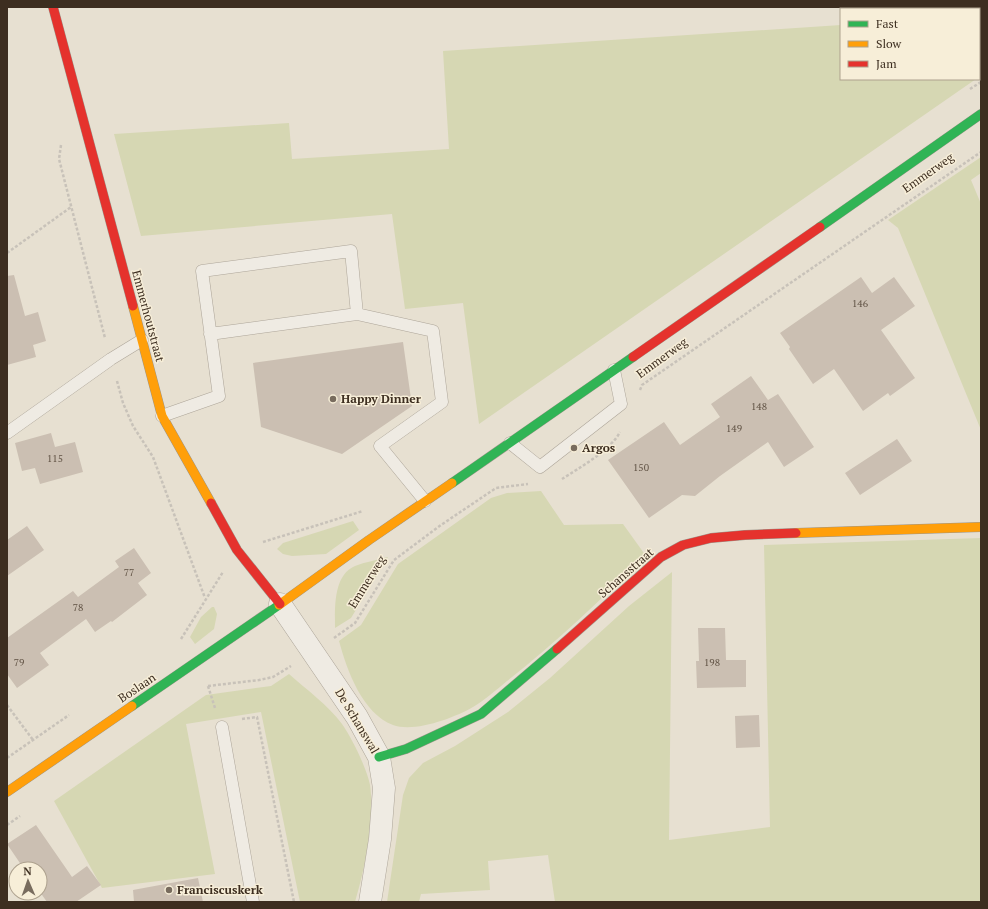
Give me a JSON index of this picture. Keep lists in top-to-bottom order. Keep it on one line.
{"streets":{"street":["Emmerweg","Emmerhoutstraat","Schansstraat","Boslaan","De Schanswal"]},"crossings":[["Emmerweg","Emmerhoutstraat"],["Emmerweg","Boslaan"],["Emmerweg","De Schanswal"],["Emmerhoutstraat","Boslaan"],["Emmerhoutstraat","De Schanswal"],["Schansstraat","De Schanswal"],["Boslaan","De Schanswal"]],"places":["Happy Dinner","Argos","Franciscuskerk"],"house_numbers":["146","148","149","115","150","77","78","79","198"],"legend":["Fast","Slow","Jam"],"north":"top"}
